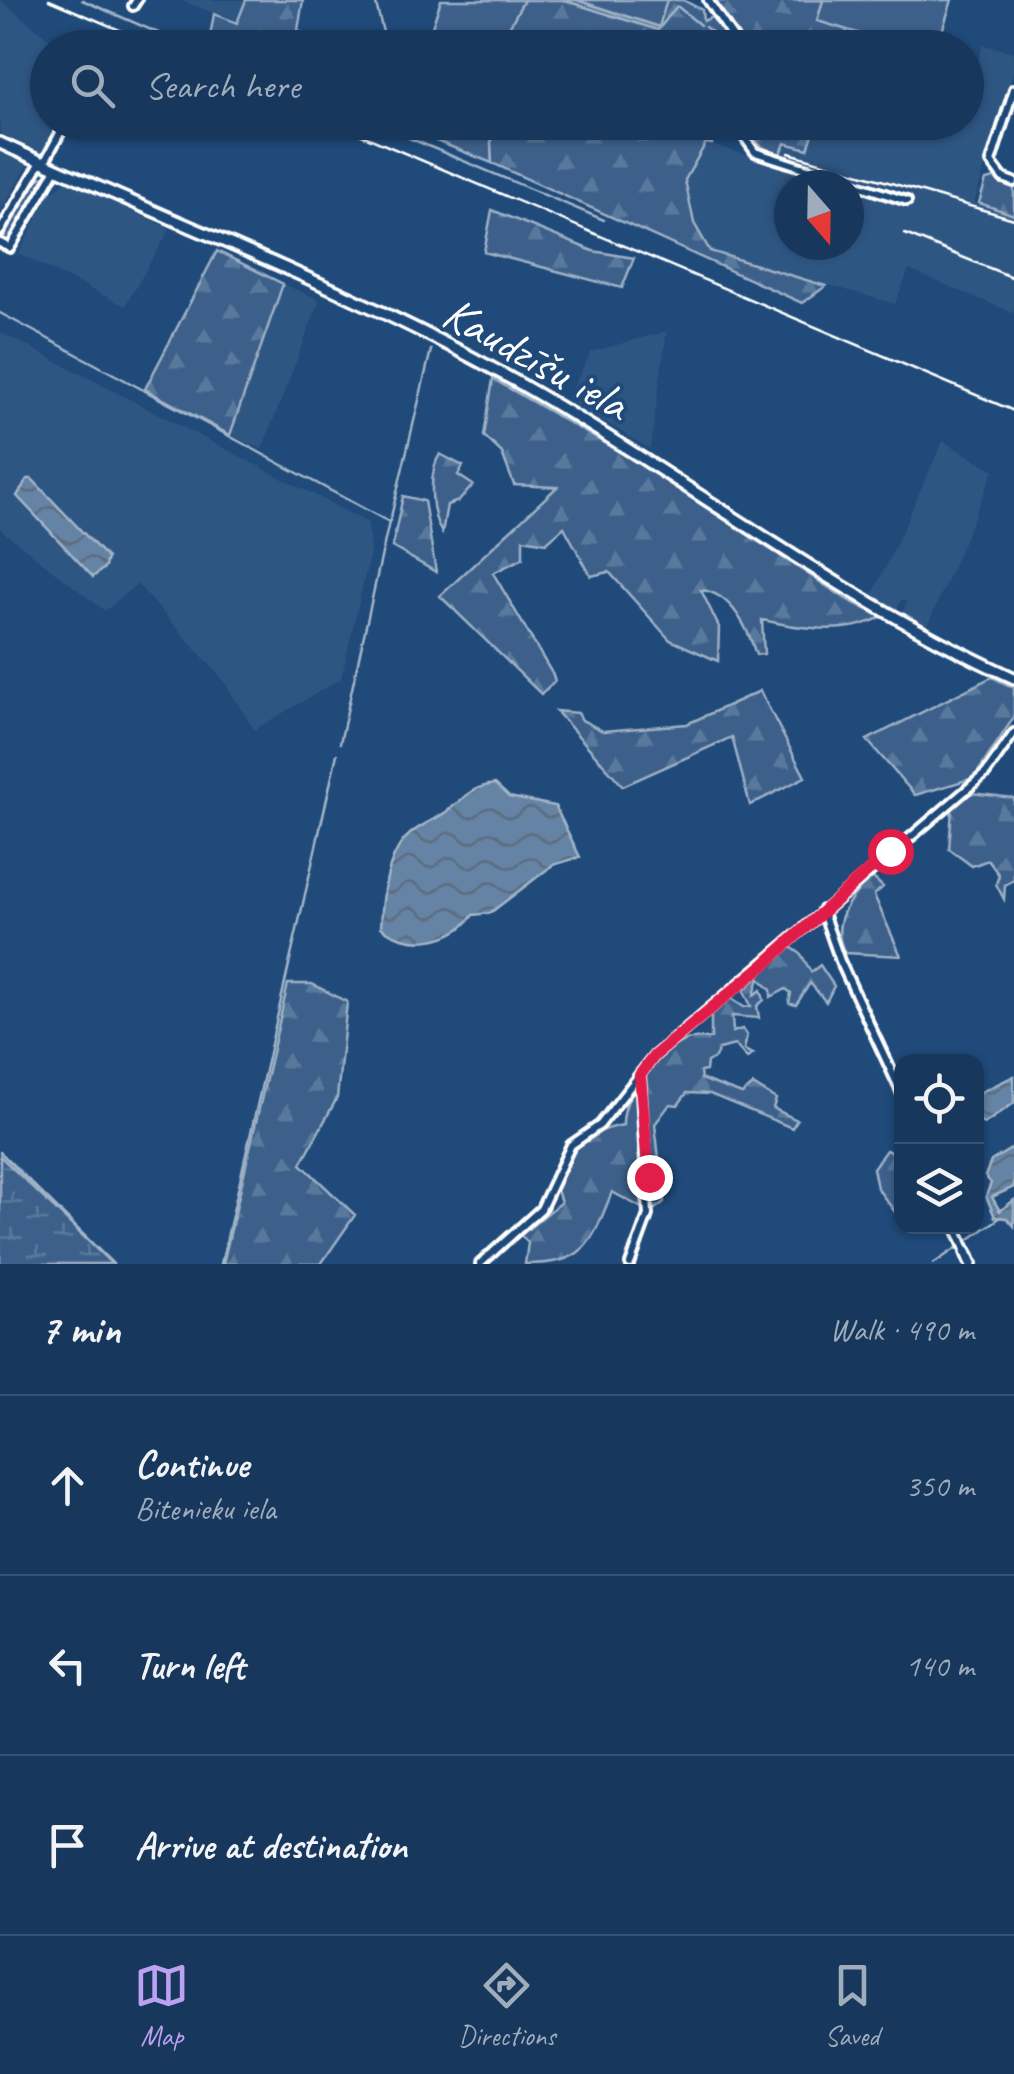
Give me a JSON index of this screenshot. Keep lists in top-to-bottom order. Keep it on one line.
{"streets":{"street":["Kaudzīšu iela"]},"north":"bottom","page":{"search":"Search here","heading":["7 min","Walk · 490 m"],"list":[["Continue","Bitenieku iela","350 m"],["Turn left","140 m"],"Arrive at destination"],"nav":["Map","Directions","Saved"]}}
